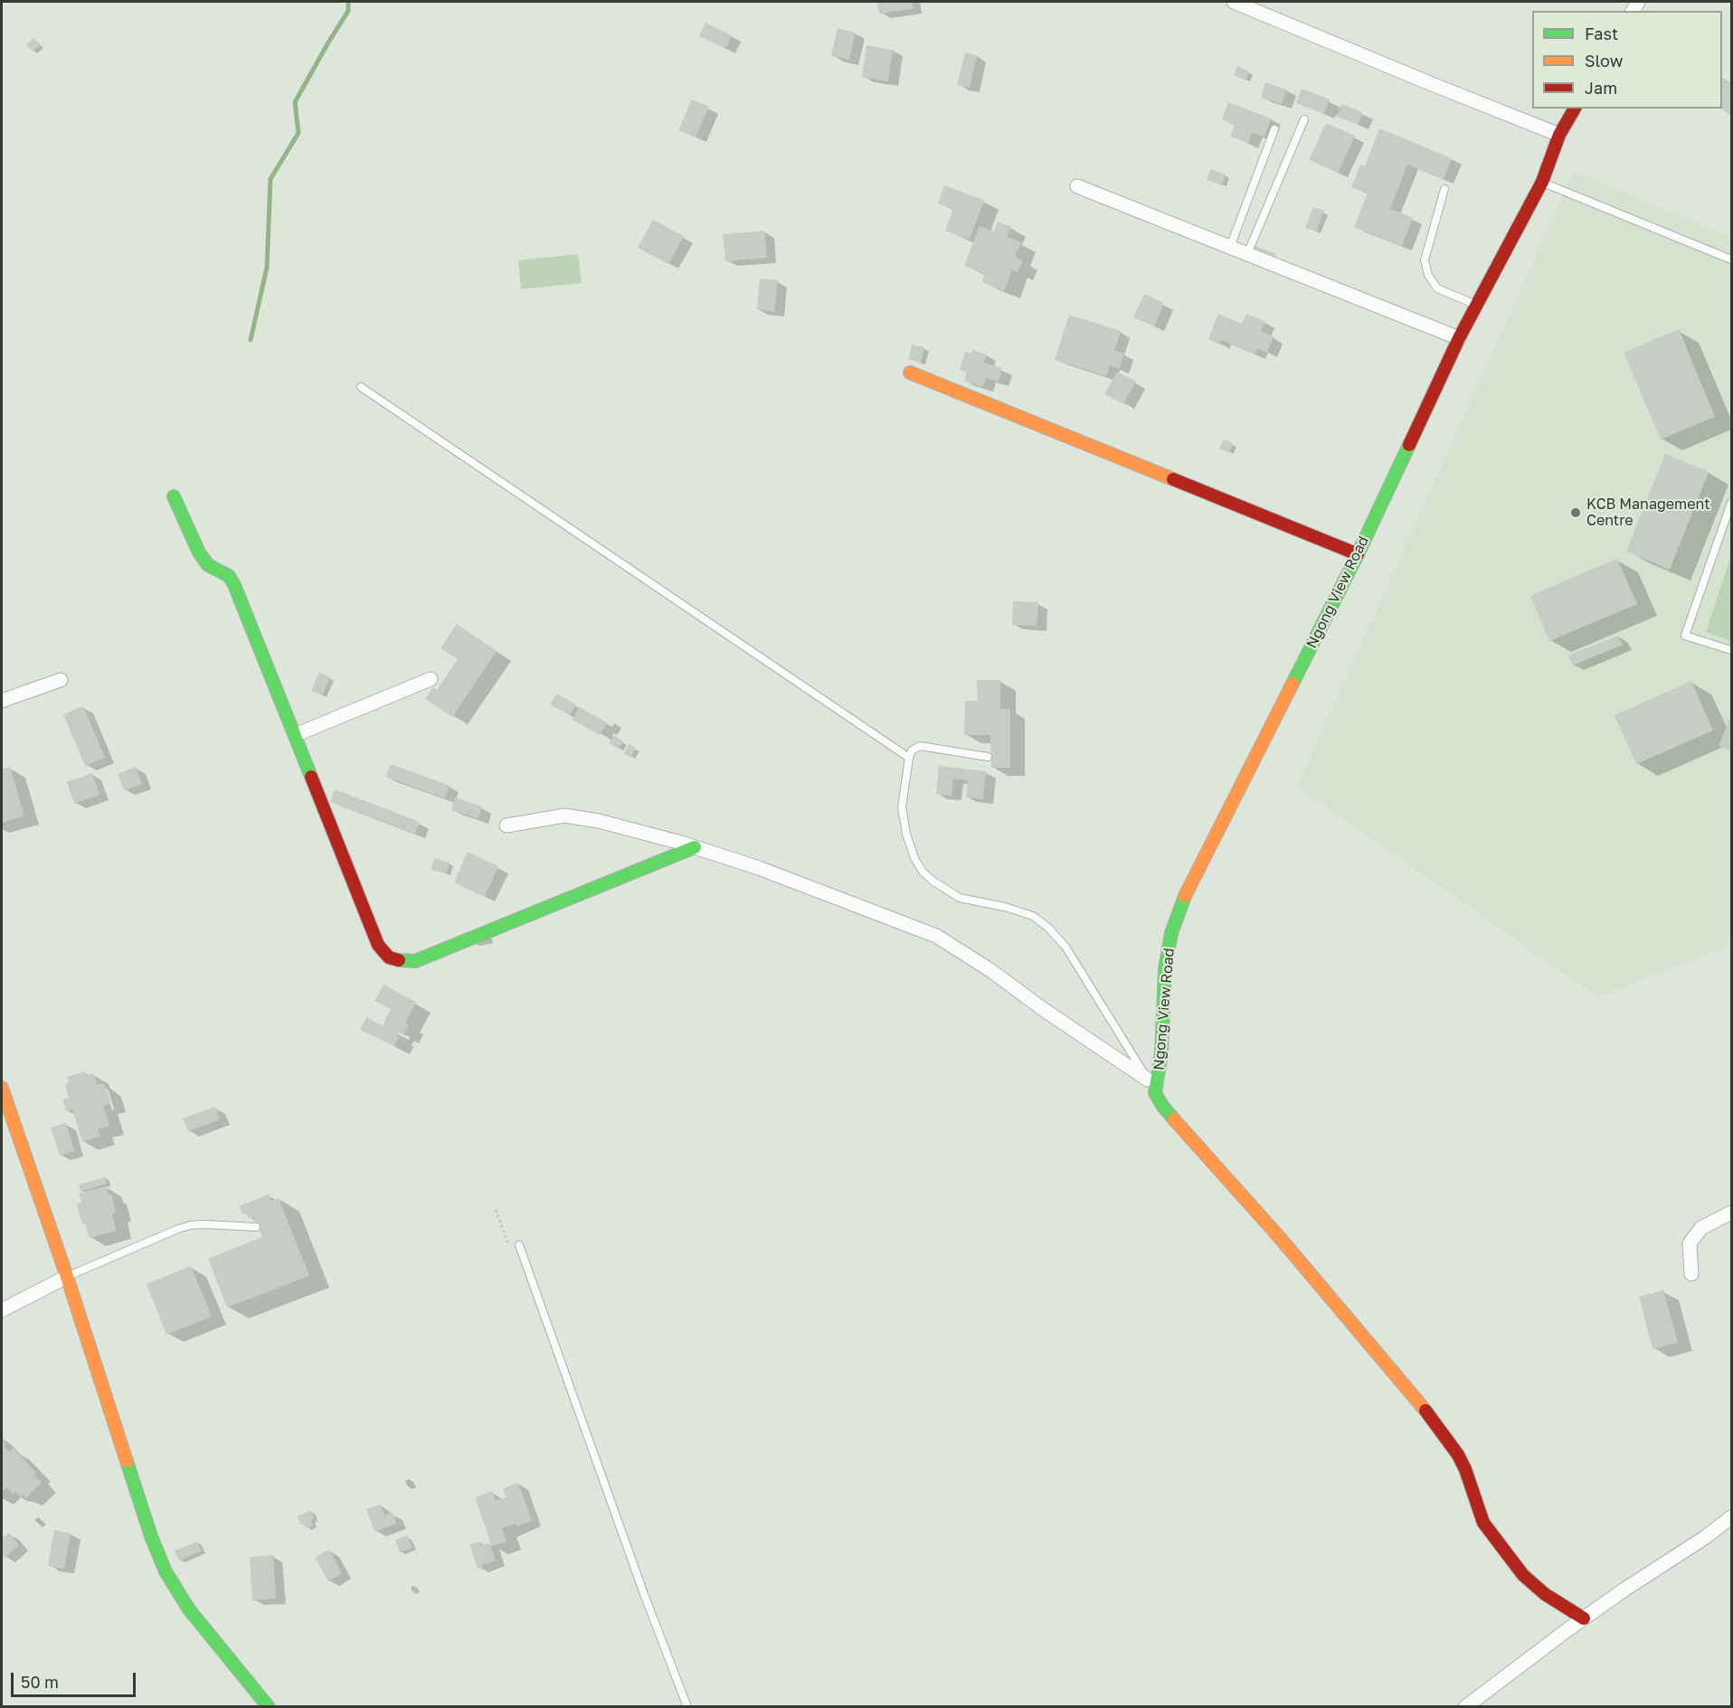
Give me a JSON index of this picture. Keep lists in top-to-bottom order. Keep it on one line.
{"streets":{"street":["Ngong View Road"]},"places":["KCB Management Centre"],"legend":["Fast","Slow","Jam"],"scale_bar":"50 m"}
